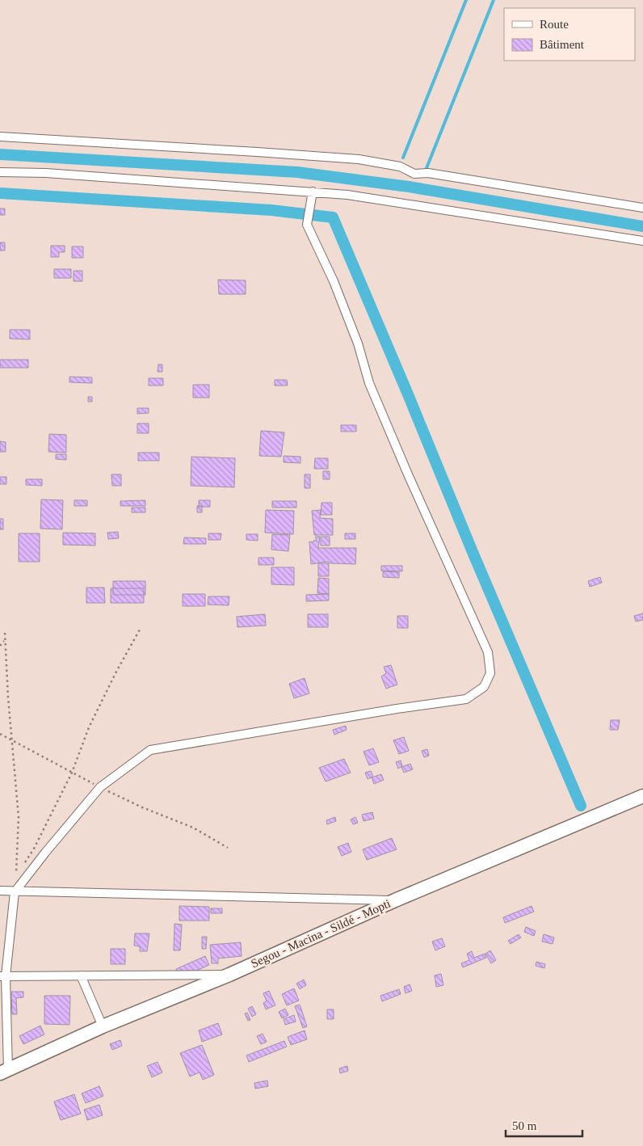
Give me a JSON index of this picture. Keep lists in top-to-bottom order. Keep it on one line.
{"streets":{"main road":["Segou - Macina - Sildé - Mopti"]},"legend":["Route","Bâtiment"],"scale_bar":"50 m"}
